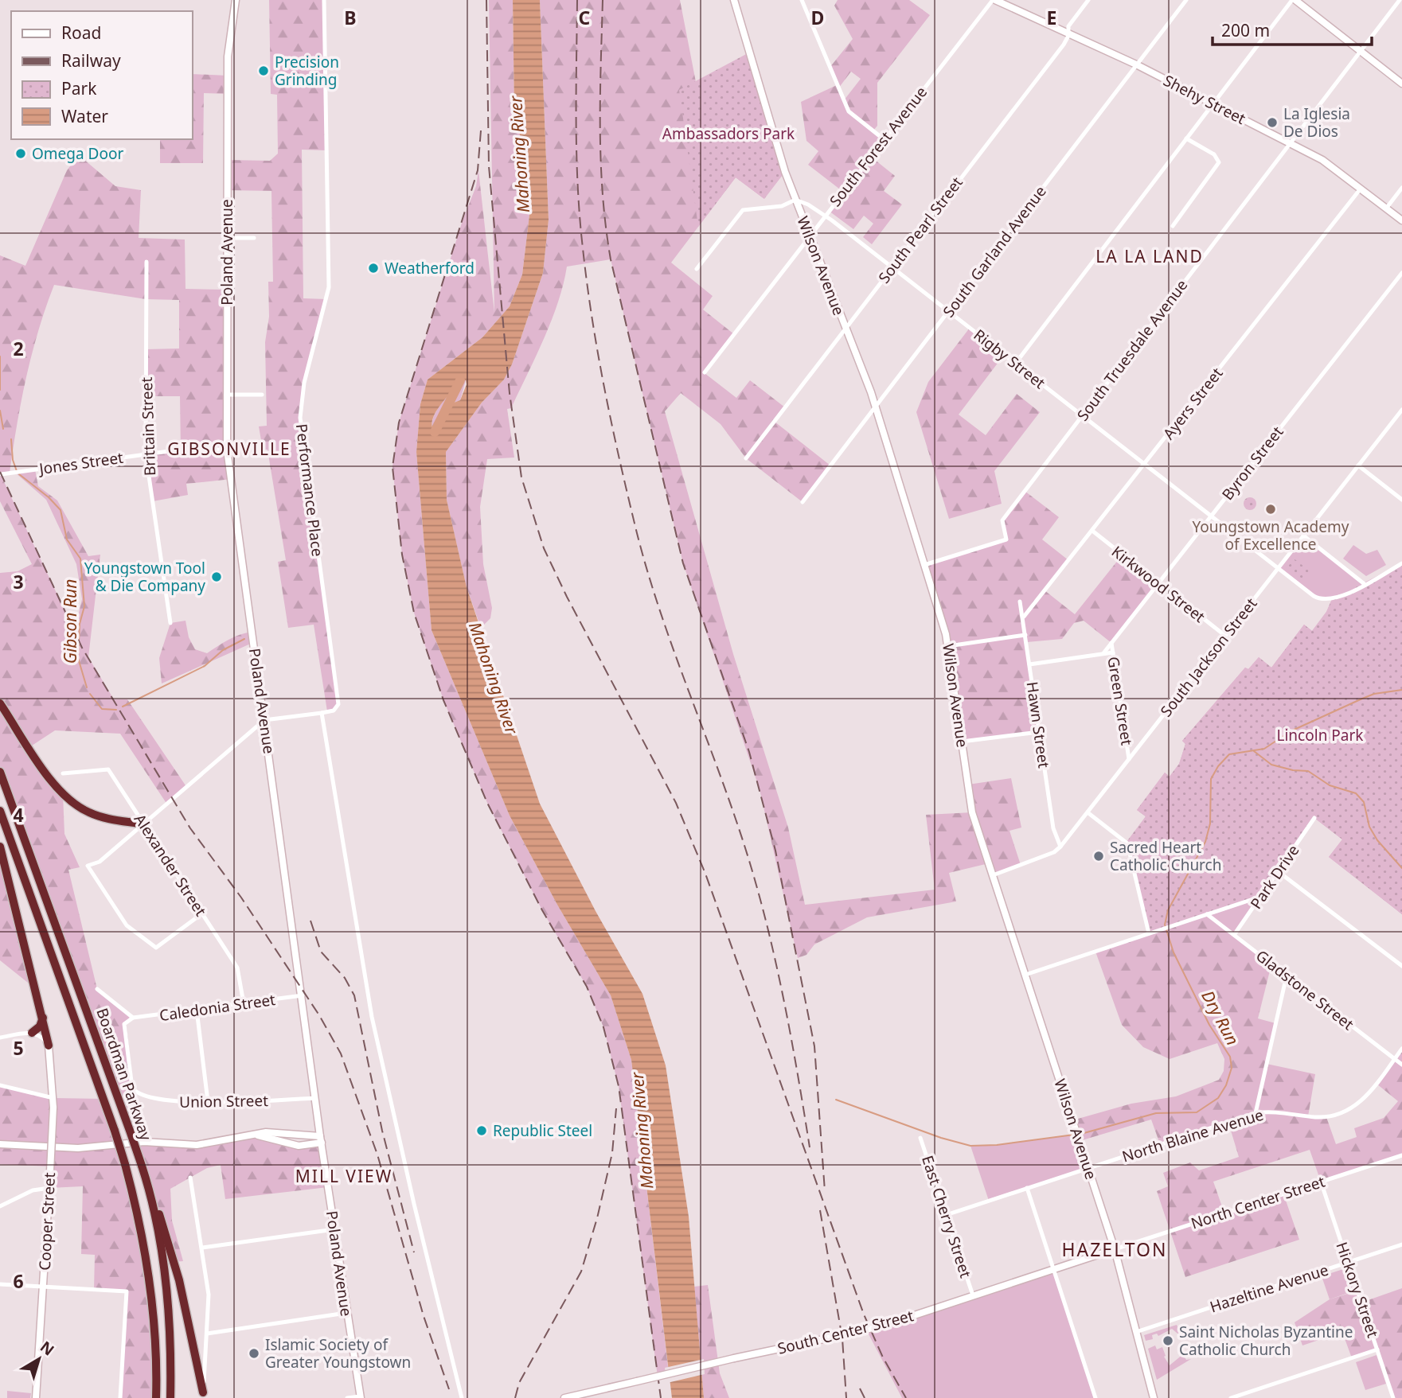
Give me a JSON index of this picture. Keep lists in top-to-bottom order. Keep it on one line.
{"streets":{"highway":["Boardman Parkway"],"main road":["Shehy Street","Poland Avenue","Wilson Avenue","Cooper Street","South Center Street"],"street":["South Forest Avenue","South Pearl Street","South Garland Avenue","South Truesdale Avenue","Rigby Street","Ayers Street","Brittain Street","Jones Street","Byron Street","Performance Place","Kirkwood Street","South Jackson Street","Green Street","Hawn Street","Alexander Street","Park Drive","Gladstone Street","Caledonia Street","Union Street","North Blaine Avenue","North Center Street","East Cherry Street","Hazeltine Avenue","Hickory Street"]},"crossings":[["Shehy Street","South Forest Avenue"],["Shehy Street","South Pearl Street"],["Shehy Street","South Garland Avenue"],["Shehy Street","South Truesdale Avenue"],["Shehy Street","Ayers Street"],["South Forest Avenue","Wilson Avenue"],["South Forest Avenue","Rigby Street"],["South Pearl Street","Wilson Avenue"],["South Pearl Street","Rigby Street"],["South Garland Avenue","Wilson Avenue"],["South Garland Avenue","Rigby Street"],["Poland Avenue","Jones Street"],["Poland Avenue","Caledonia Street"],["Poland Avenue","Union Street"],["Wilson Avenue","South Truesdale Avenue"],["Wilson Avenue","Rigby Street"],["Wilson Avenue","South Jackson Street"],["Wilson Avenue","North Blaine Avenue"],["Wilson Avenue","North Center Street"],["Wilson Avenue","Hazeltine Avenue"],["Wilson Avenue","South Center Street"],["South Truesdale Avenue","Rigby Street"],["Rigby Street","Ayers Street"],["Rigby Street","Byron Street"],["Rigby Street","South Jackson Street"],["Ayers Street","Kirkwood Street"],["Ayers Street","Hawn Street"],["Brittain Street","Jones Street"],["Byron Street","Kirkwood Street"],["Byron Street","Green Street"],["Kirkwood Street","South Jackson Street"],["South Jackson Street","Green Street"],["South Jackson Street","Hawn Street"],["Alexander Street","Caledonia Street"],["Park Drive","Gladstone Street"],["Gladstone Street","North Blaine Avenue"],["Caledonia Street","Union Street"],["North Blaine Avenue","East Cherry Street"],["North Center Street","Hickory Street"],["North Center Street","South Center Street"],["East Cherry Street","South Center Street"],["Hazeltine Avenue","Hickory Street"]],"districts":["LA LA LAND","GIBSONVILLE","MILL VIEW","HAZELTON"],"water":["Mahoning River","Gibson Run","Dry Run"],"parks":["Ambassadors Park","Lincoln Park"],"places":["Precision Grinding","La Iglesia De Dios","Omega Door","Weatherford","Youngstown Academy of Excellence","Youngstown Tool & Die Company","Sacred Heart Catholic Church","Republic Steel","Saint Nicholas Byzantine Catholic Church","Islamic Society of Greater Youngstown"],"legend":["Road","Railway","Park","Water"],"scale_bar":"200 m","north":"top right","grid":{"columns":["B","C","D","E"],"rows":["2","3","4","5","6"]}}
